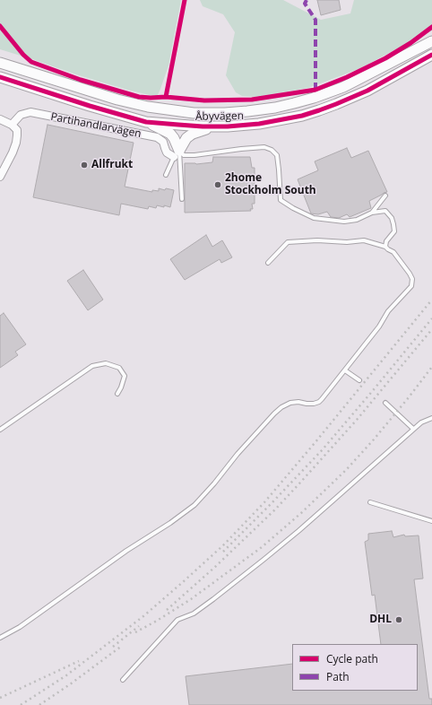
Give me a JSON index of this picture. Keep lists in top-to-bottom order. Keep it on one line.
{"streets":{"street":["Åbyvägen","Partihandlarvägen"]},"places":["Allfrukt","2home Stockholm South","DHL"],"legend":["Cycle path","Path"]}
